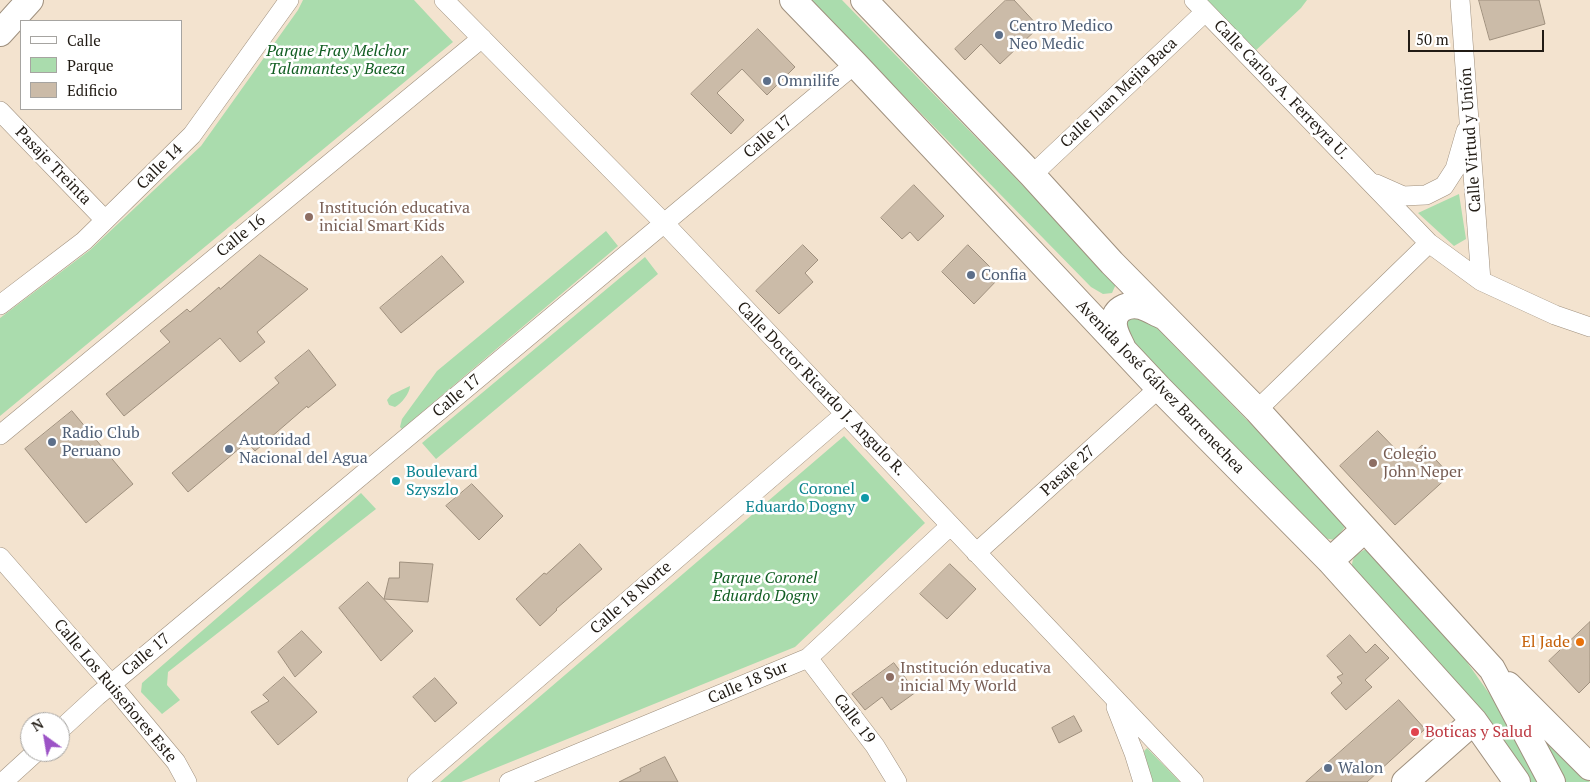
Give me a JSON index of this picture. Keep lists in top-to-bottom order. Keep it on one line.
{"streets":{"main road":["Avenida José Gálvez Barrenechea"],"street":["Calle Carlos A. Ferreyra U.","Calle Juan Mejia Baca","Calle 17","Calle Virtud y Unión","Pasaje Treinta","Calle 14","Calle 16","Calle Doctor Ricardo J. Angulo R.","Pasaje 27","Calle 18 Norte","Calle 18 Sur","Calle Los Ruiseñores Este","Calle 19"]},"crossings":[["Calle Carlos A. Ferreyra U.","Calle Juan Mejia Baca"],["Calle Carlos A. Ferreyra U.","Calle Virtud y Unión"],["Calle 17","Avenida José Gálvez Barrenechea"],["Calle 17","Calle Doctor Ricardo J. Angulo R."],["Calle 17","Calle Los Ruiseñores Este"],["Pasaje Treinta","Calle 14"],["Calle 16","Calle Doctor Ricardo J. Angulo R."],["Avenida José Gálvez Barrenechea","Pasaje 27"],["Calle Doctor Ricardo J. Angulo R.","Pasaje 27"],["Calle Doctor Ricardo J. Angulo R.","Calle 18 Norte"],["Calle Doctor Ricardo J. Angulo R.","Calle 18 Sur"],["Calle 18 Sur","Calle 19"]],"parks":["Parque Fray Melchor Talamantes y Baeza","Parque Coronel Eduardo Dogny"],"places":["Centro Medico Neo Medic","Omnilife","Institución educativa inicial Smart Kids","Confia","Radio Club Peruano","Autoridad Nacional del Agua","Colegio John Neper","Boulevard Szyszlo","Coronel Eduardo Dogny","El Jade","Institución educativa inicial My World","Boticas y Salud","Walon"],"legend":["Calle","Parque","Edificio"],"scale_bar":"50 m","north":"top left"}
